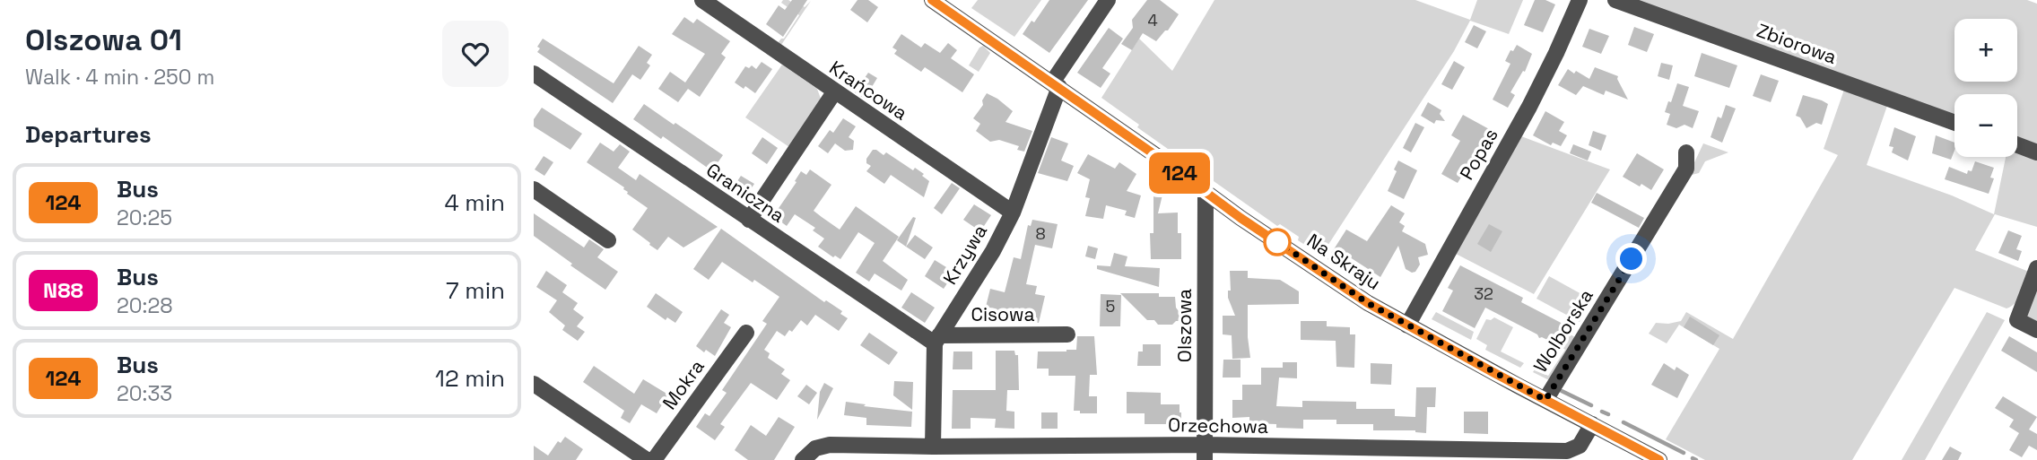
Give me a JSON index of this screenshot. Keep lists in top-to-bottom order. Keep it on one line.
{"streets":{"street":["Zbiorowa","Krańcowa","Popas","Graniczna","Krzywa","Na Skraju","Cisowa","Olszowa","Wolborska","Mokra","Orzechowa"]},"crossings":[["Krańcowa","Krzywa"],["Popas","Na Skraju"],["Graniczna","Krzywa"],["Graniczna","Cisowa"],["Krzywa","Na Skraju"],["Krzywa","Cisowa"],["Na Skraju","Olszowa"],["Na Skraju","Wolborska"],["Na Skraju","Orzechowa"],["Olszowa","Orzechowa"]],"lines":["bus line 124"],"house_numbers":["4","8","32","5"],"page":{"heading":[["Olszowa 01","Walk · 4 min · 250 m"],"Departures"],"on_map":"124","map_buttons":["+","−"],"list":[{"mark":"124","name":"Bus","note":"20:25","value":"4 min"},{"mark":"N88","name":"Bus","note":"20:28","value":"7 min"},{"mark":"124","name":"Bus","note":"20:33","value":"12 min"}]}}
